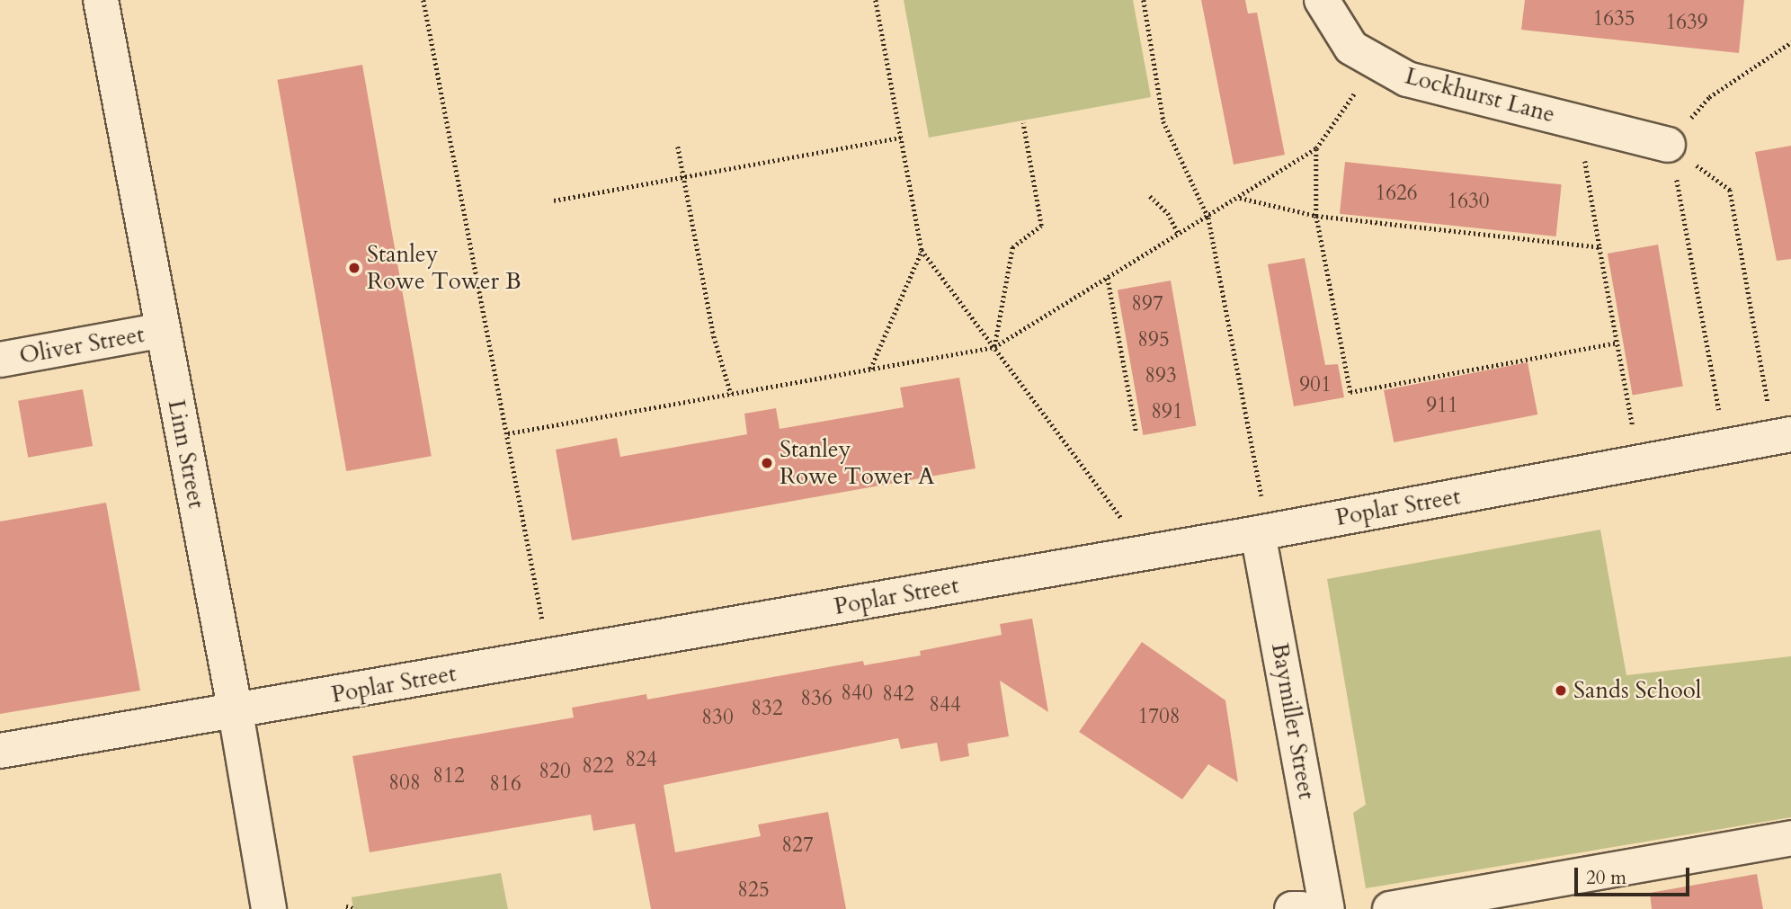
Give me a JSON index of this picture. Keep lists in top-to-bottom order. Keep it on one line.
{"streets":{"street":["Lockhurst Lane","Oliver Street","Linn Street","Poplar Street","Baymiller Street"]},"crossings":[["Oliver Street","Linn Street"],["Linn Street","Poplar Street"],["Poplar Street","Baymiller Street"]],"places":["Stanley Rowe Tower B","Stanley Rowe Tower A","Sands School"],"house_numbers":["1635","1639","1626","1630","897","895","893","901","911","891","840","842","836","844","832","1708","830","824","822","820","812","808","816","827","825"],"scale_bar":"20 m"}
